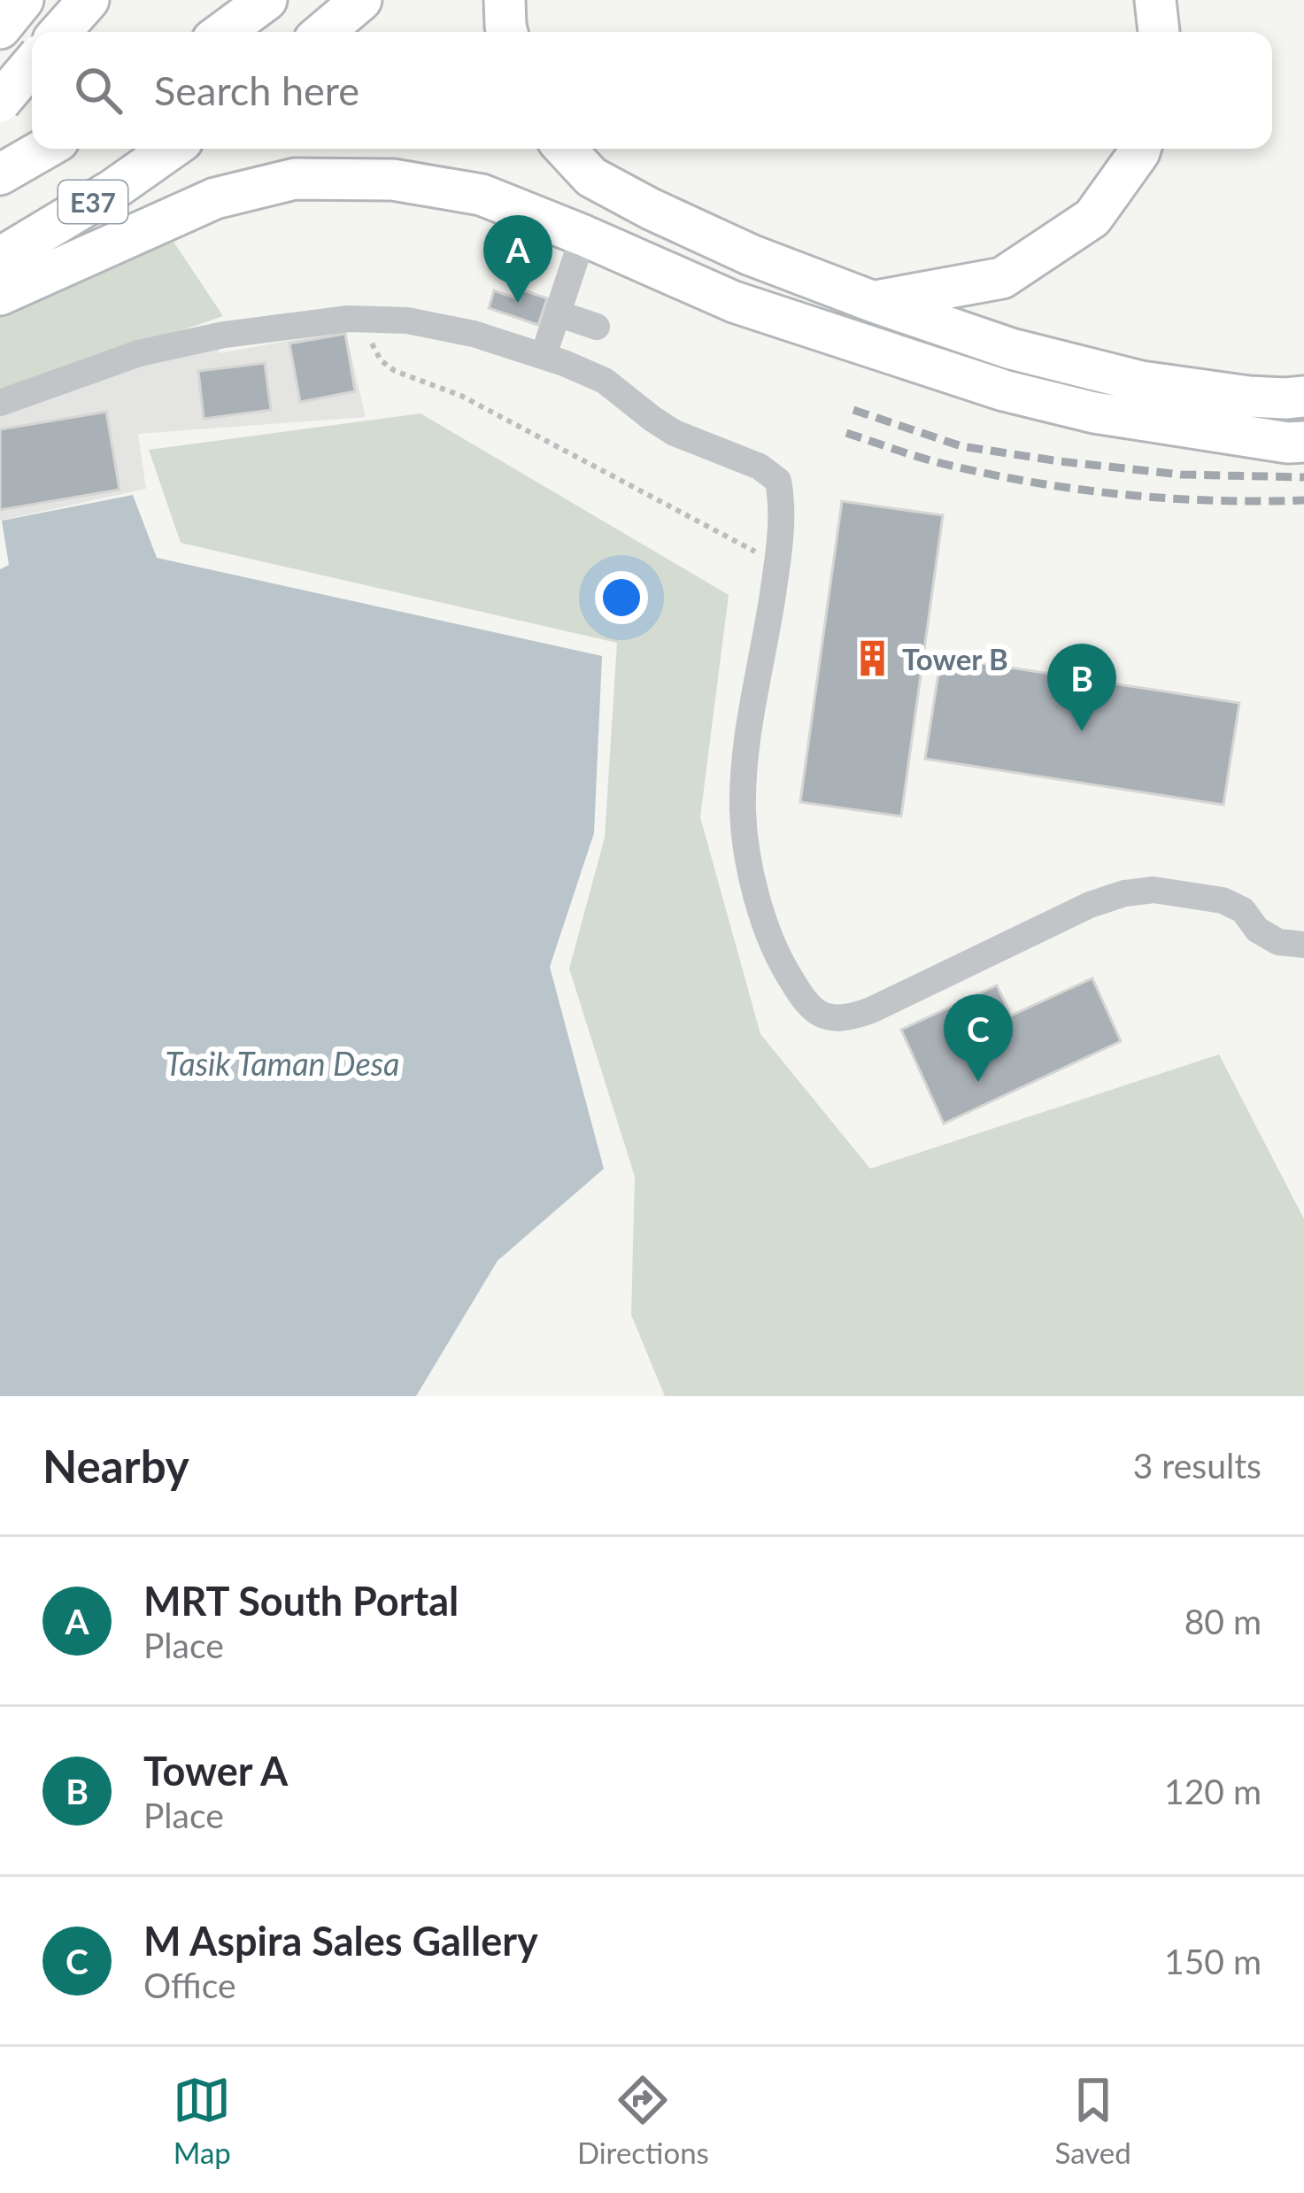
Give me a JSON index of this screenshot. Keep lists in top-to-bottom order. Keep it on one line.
{"streets":{"highway":["E37"]},"water":["Tasik Taman Desa"],"places":{"building":["Tower B"]},"page":{"search":"Search here","pins":["A","B","C"],"heading":["Nearby","3 results"],"list":[{"mark":"A","name":"MRT South Portal","note":"Place","value":"80 m"},{"mark":"B","name":"Tower A","note":"Place","value":"120 m"},{"mark":"C","name":"M Aspira Sales Gallery","note":"Office","value":"150 m"}],"nav":["Map","Directions","Saved"]}}
